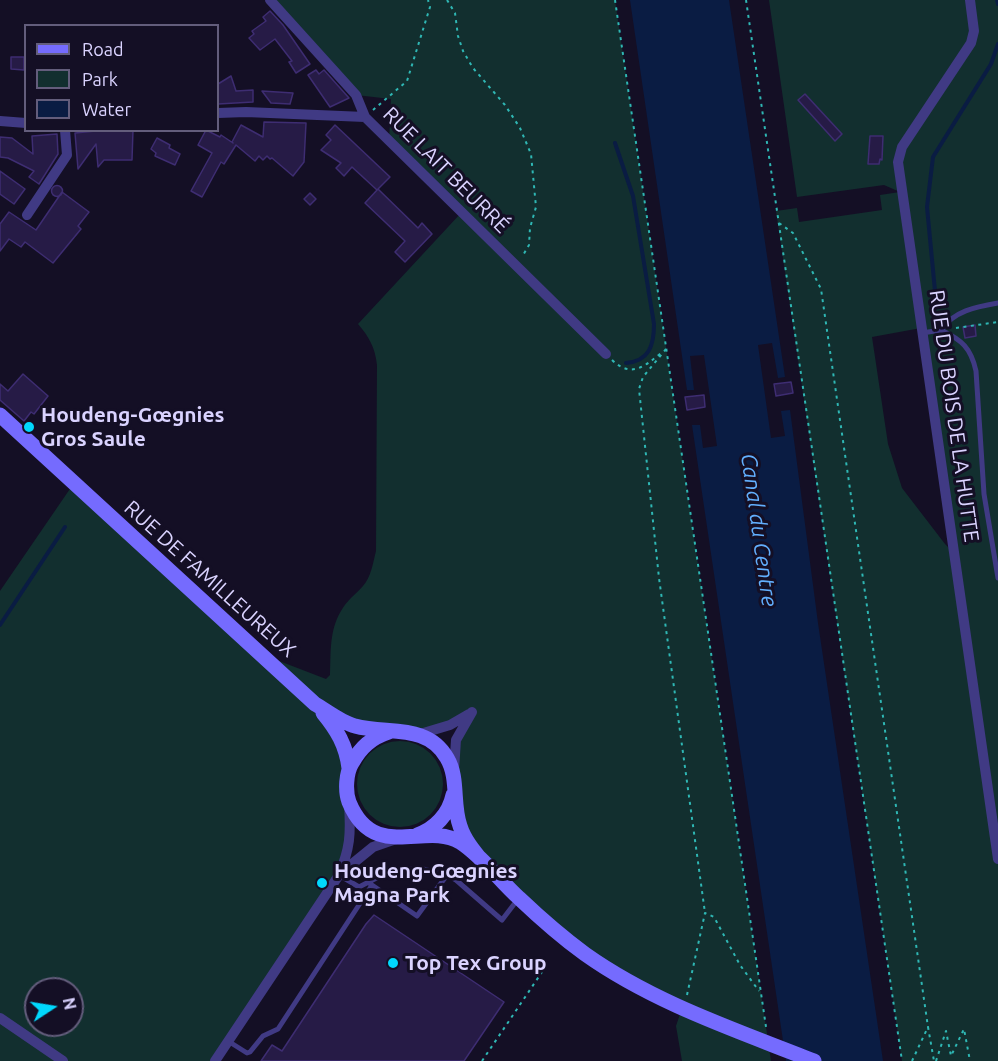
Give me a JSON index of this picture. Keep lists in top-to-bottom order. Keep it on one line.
{"streets":{"street":["RUE LAIT BEURRÉ","RUE DU BOIS DE LA HUTTE","RUE DE FAMILLEUREUX"]},"water":["Canal du Centre"],"places":["Houdeng-Gœgnies Gros Saule","Houdeng-Gœgnies Magna Park","Top Tex Group"],"legend":["Road","Park","Water"],"north":"right"}
